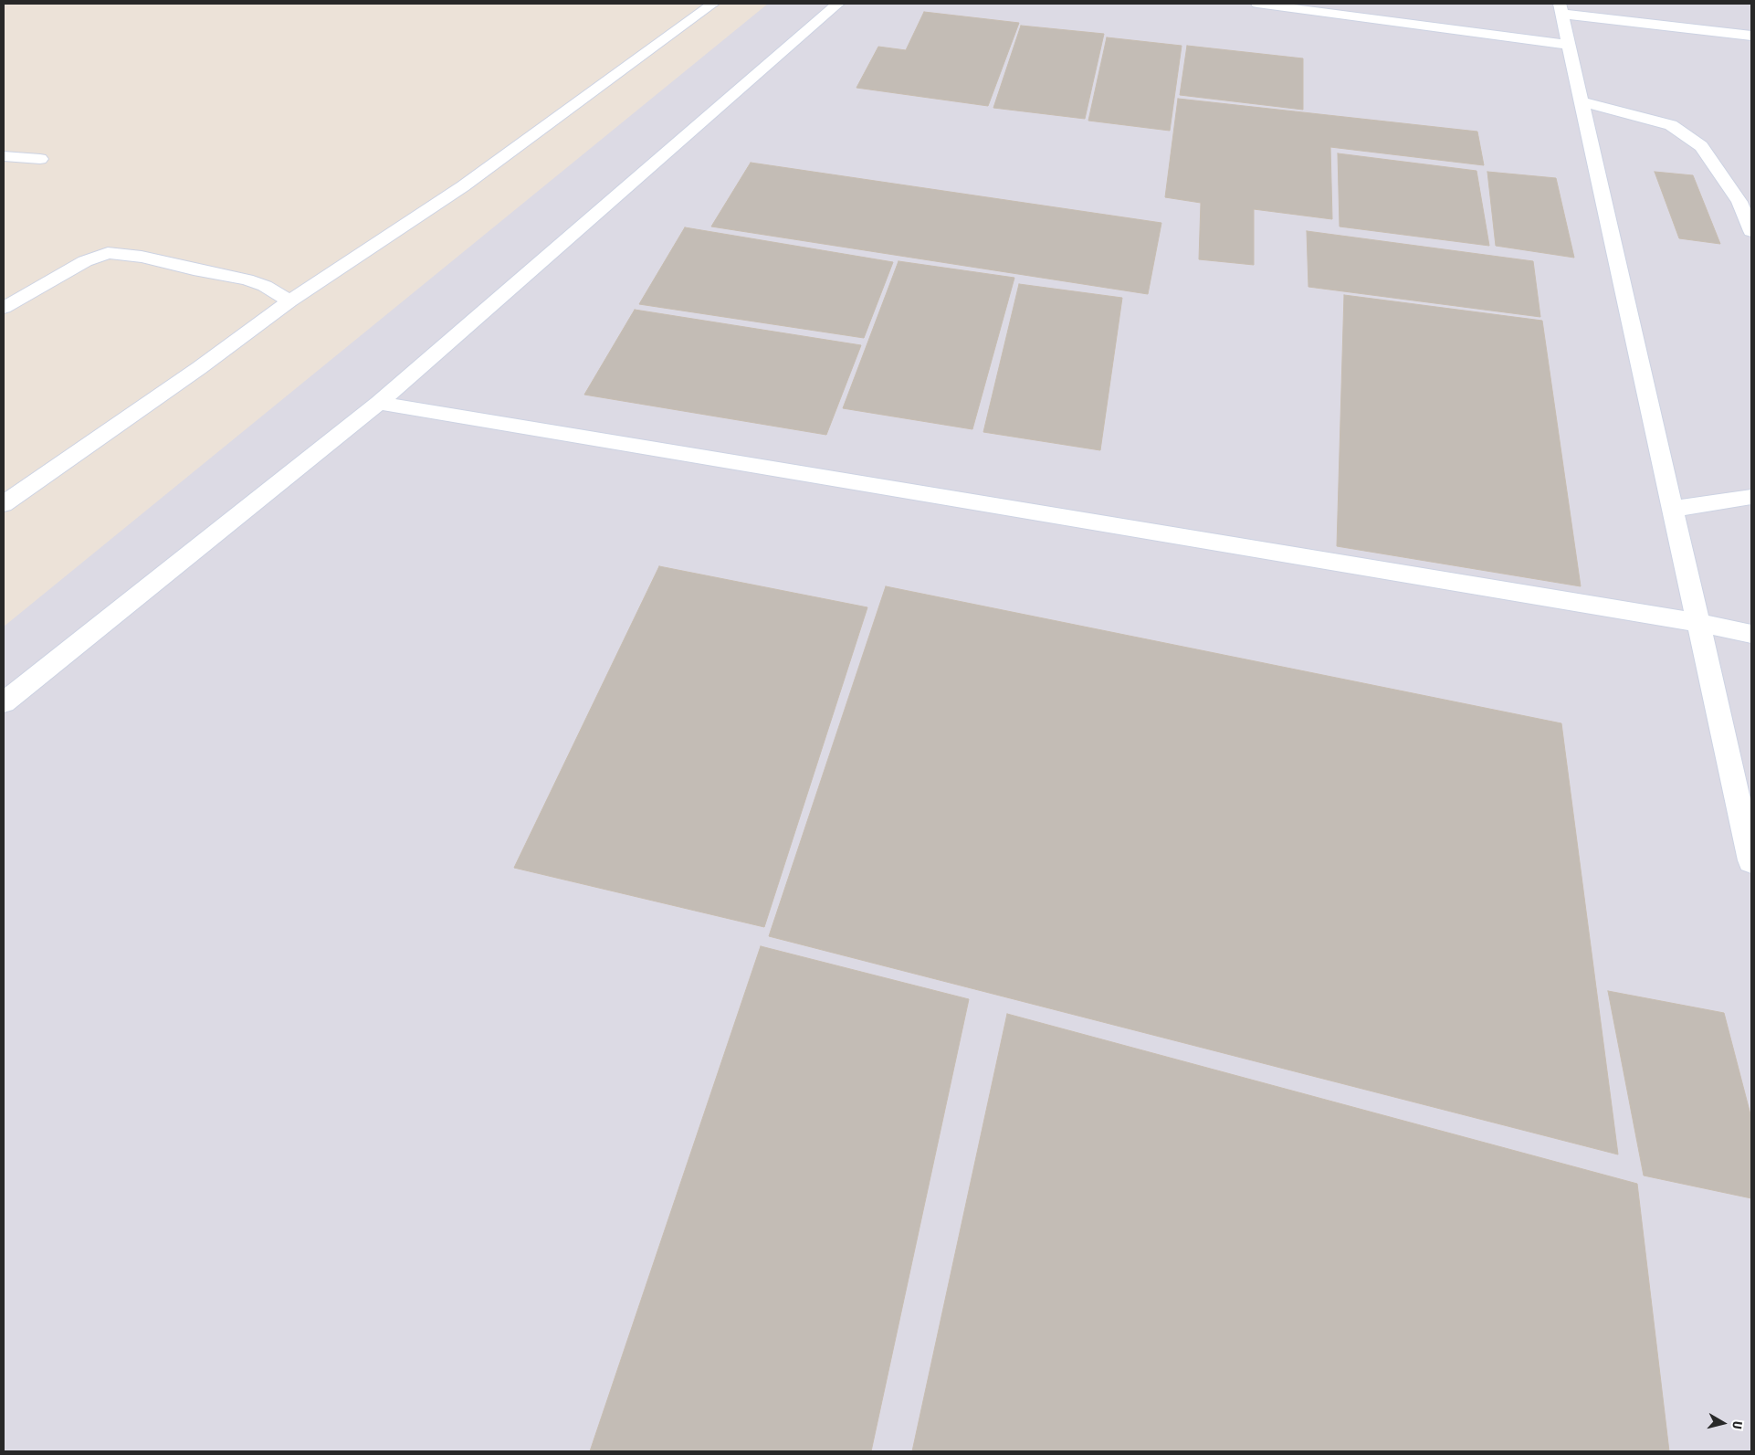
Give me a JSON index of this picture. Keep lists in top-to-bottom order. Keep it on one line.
{"north":"right"}
